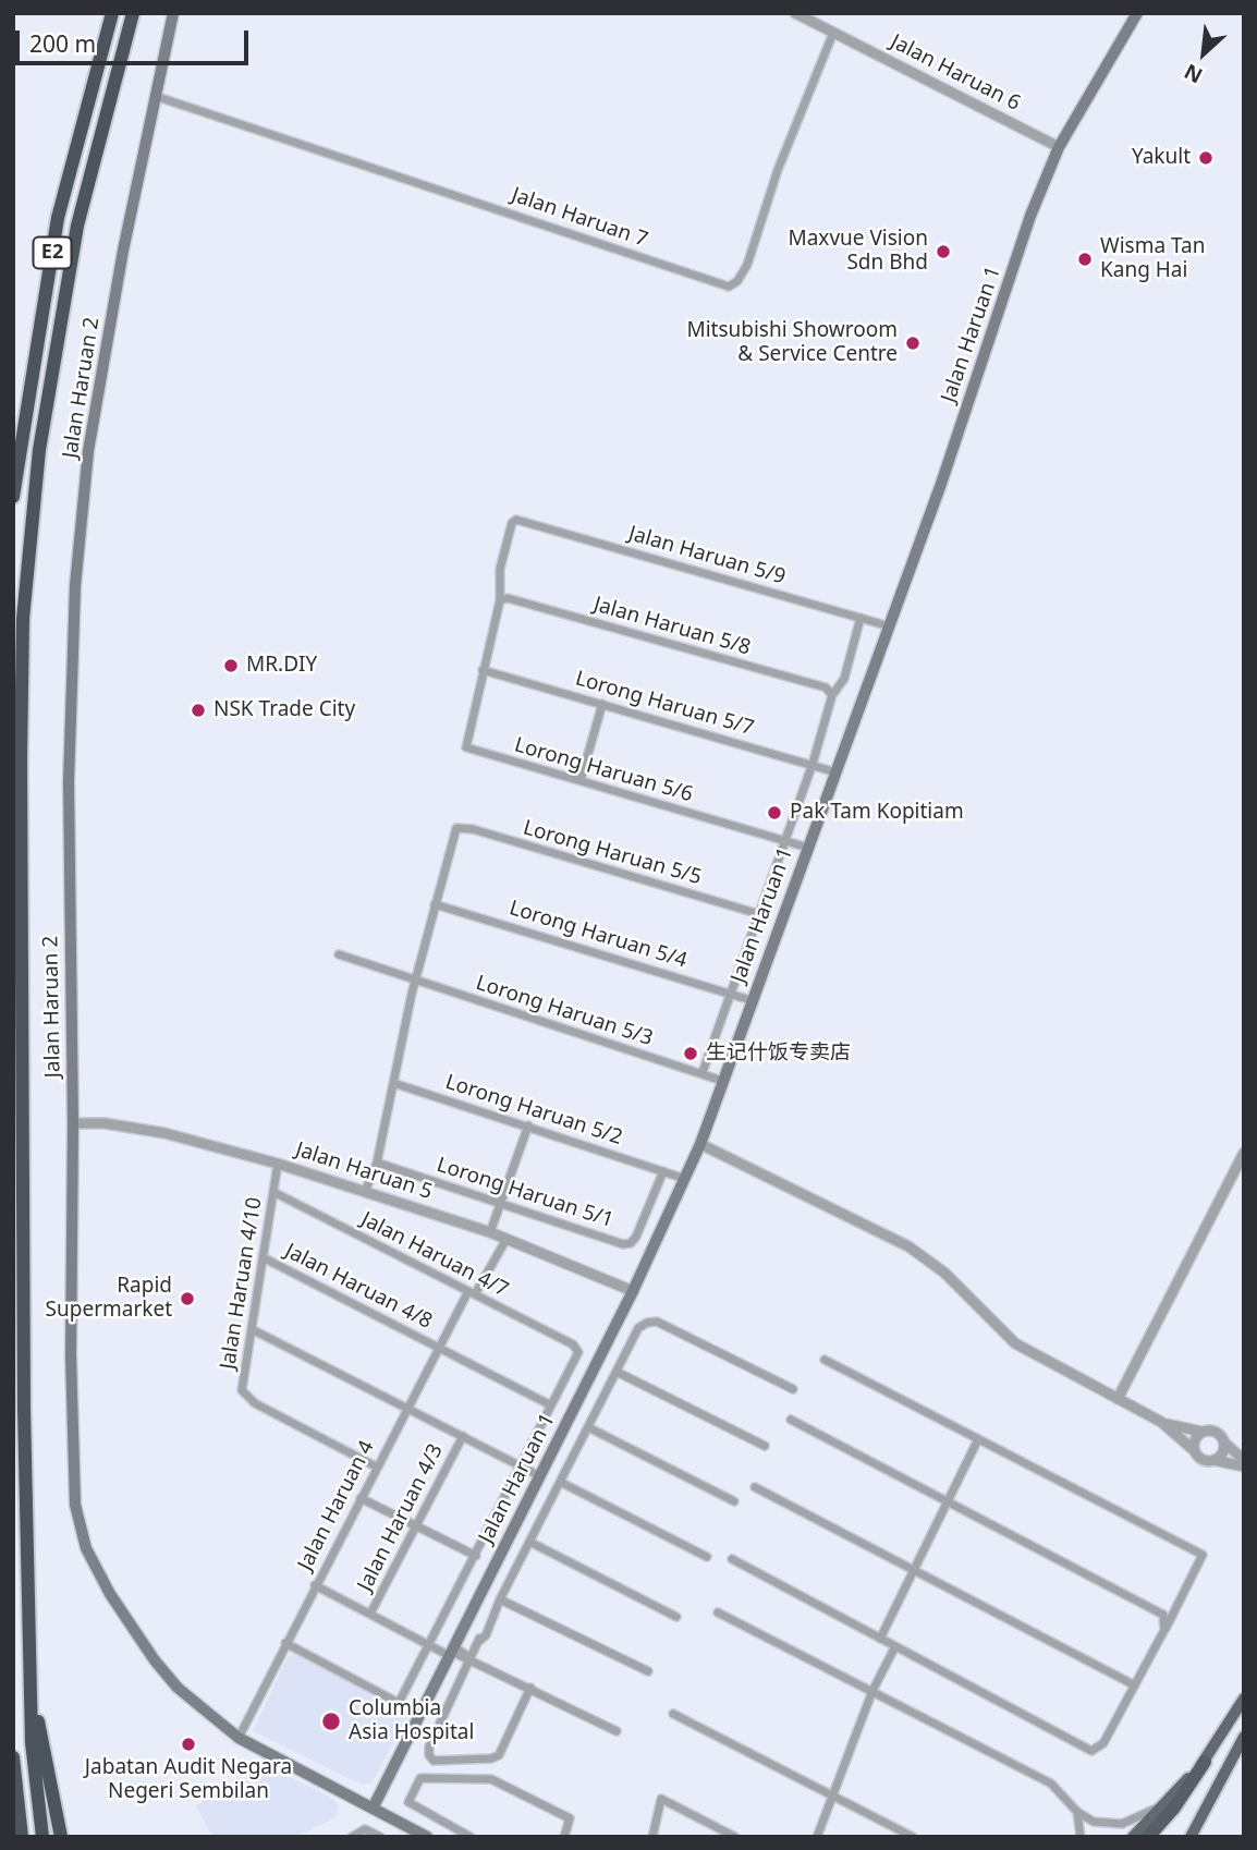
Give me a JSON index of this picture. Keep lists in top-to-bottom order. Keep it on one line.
{"streets":{"highway":["E2"],"main road":["Jalan Haruan 1","Jalan Haruan 2"],"street":["Jalan Haruan 6","Jalan Haruan 7","Jalan Haruan 5/9","Jalan Haruan 5/8","Lorong Haruan 5/7","Lorong Haruan 5/6","Lorong Haruan 5/5","Lorong Haruan 5/4","Lorong Haruan 5/3","Lorong Haruan 5/2","Jalan Haruan 5","Lorong Haruan 5/1","Jalan Haruan 4/7","Jalan Haruan 4/10","Jalan Haruan 4/8","Jalan Haruan 4","Jalan Haruan 4/3"]},"crossings":[["Jalan Haruan 6","Jalan Haruan 7"],["Jalan Haruan 6","Jalan Haruan 1"],["Jalan Haruan 7","Jalan Haruan 2"],["Jalan Haruan 1","Jalan Haruan 2"],["Jalan Haruan 1","Jalan Haruan 5/9"],["Jalan Haruan 1","Lorong Haruan 5/7"],["Jalan Haruan 1","Lorong Haruan 5/6"],["Jalan Haruan 1","Lorong Haruan 5/4"],["Jalan Haruan 1","Lorong Haruan 5/3"],["Jalan Haruan 1","Lorong Haruan 5/2"],["Jalan Haruan 1","Jalan Haruan 5"],["Jalan Haruan 2","Jalan Haruan 5"],["Jalan Haruan 2","Jalan Haruan 4"],["Jalan Haruan 5/9","Jalan Haruan 5/8"],["Lorong Haruan 5/7","Lorong Haruan 5/6"],["Lorong Haruan 5/5","Lorong Haruan 5/4"],["Lorong Haruan 5/2","Lorong Haruan 5/1"],["Jalan Haruan 5","Jalan Haruan 4/10"],["Jalan Haruan 5","Jalan Haruan 4"],["Jalan Haruan 4/7","Jalan Haruan 4/10"],["Jalan Haruan 4/7","Jalan Haruan 4/8"],["Jalan Haruan 4/7","Jalan Haruan 4"],["Jalan Haruan 4/10","Jalan Haruan 4/8"],["Jalan Haruan 4/10","Jalan Haruan 4"],["Jalan Haruan 4/8","Jalan Haruan 4"]],"places":["Yakult","Maxvue Vision Sdn Bhd","Wisma Tan Kang Hai","Mitsubishi Showroom & Service Centre","MR.DIY","NSK Trade City","Pak Tam Kopitiam","生记什饭专卖店","Rapid Supermarket","Columbia Asia Hospital","Jabatan Audit Negara Negeri Sembilan"],"scale_bar":"200 m","north":"bottom left"}
